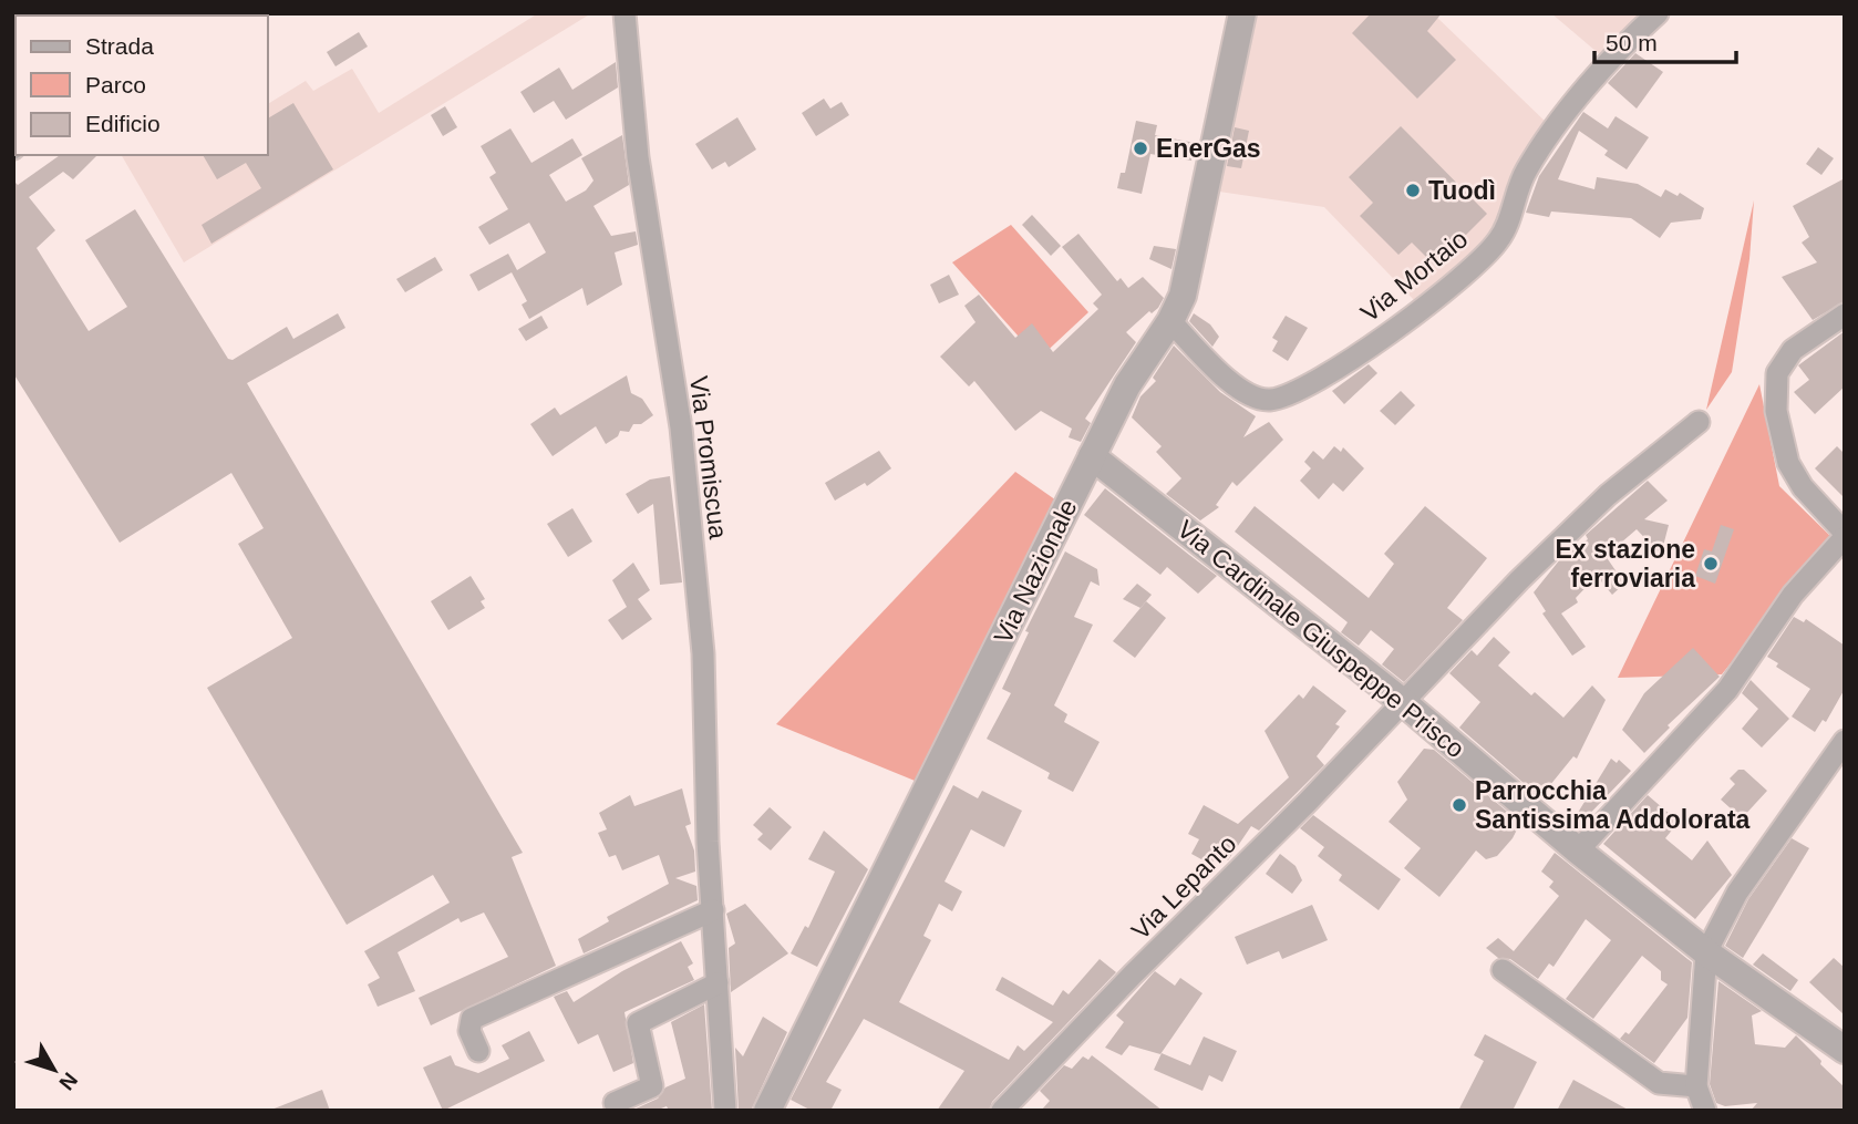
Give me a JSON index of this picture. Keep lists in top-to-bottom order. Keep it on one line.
{"streets":{"street":["Via Mortaio","Via Promiscua","Via Nazionale","Via Cardinale Giuspeppe Prisco","Via Lepanto"]},"crossings":[["Via Mortaio","Via Nazionale"],["Via Nazionale","Via Cardinale Giuspeppe Prisco"],["Via Cardinale Giuspeppe Prisco","Via Lepanto"]],"places":["EnerGas","Tuodì","Ex stazione ferroviaria","Parrocchia Santissima Addolorata"],"legend":["Strada","Parco","Edificio"],"scale_bar":"50 m","north":"bottom right"}
